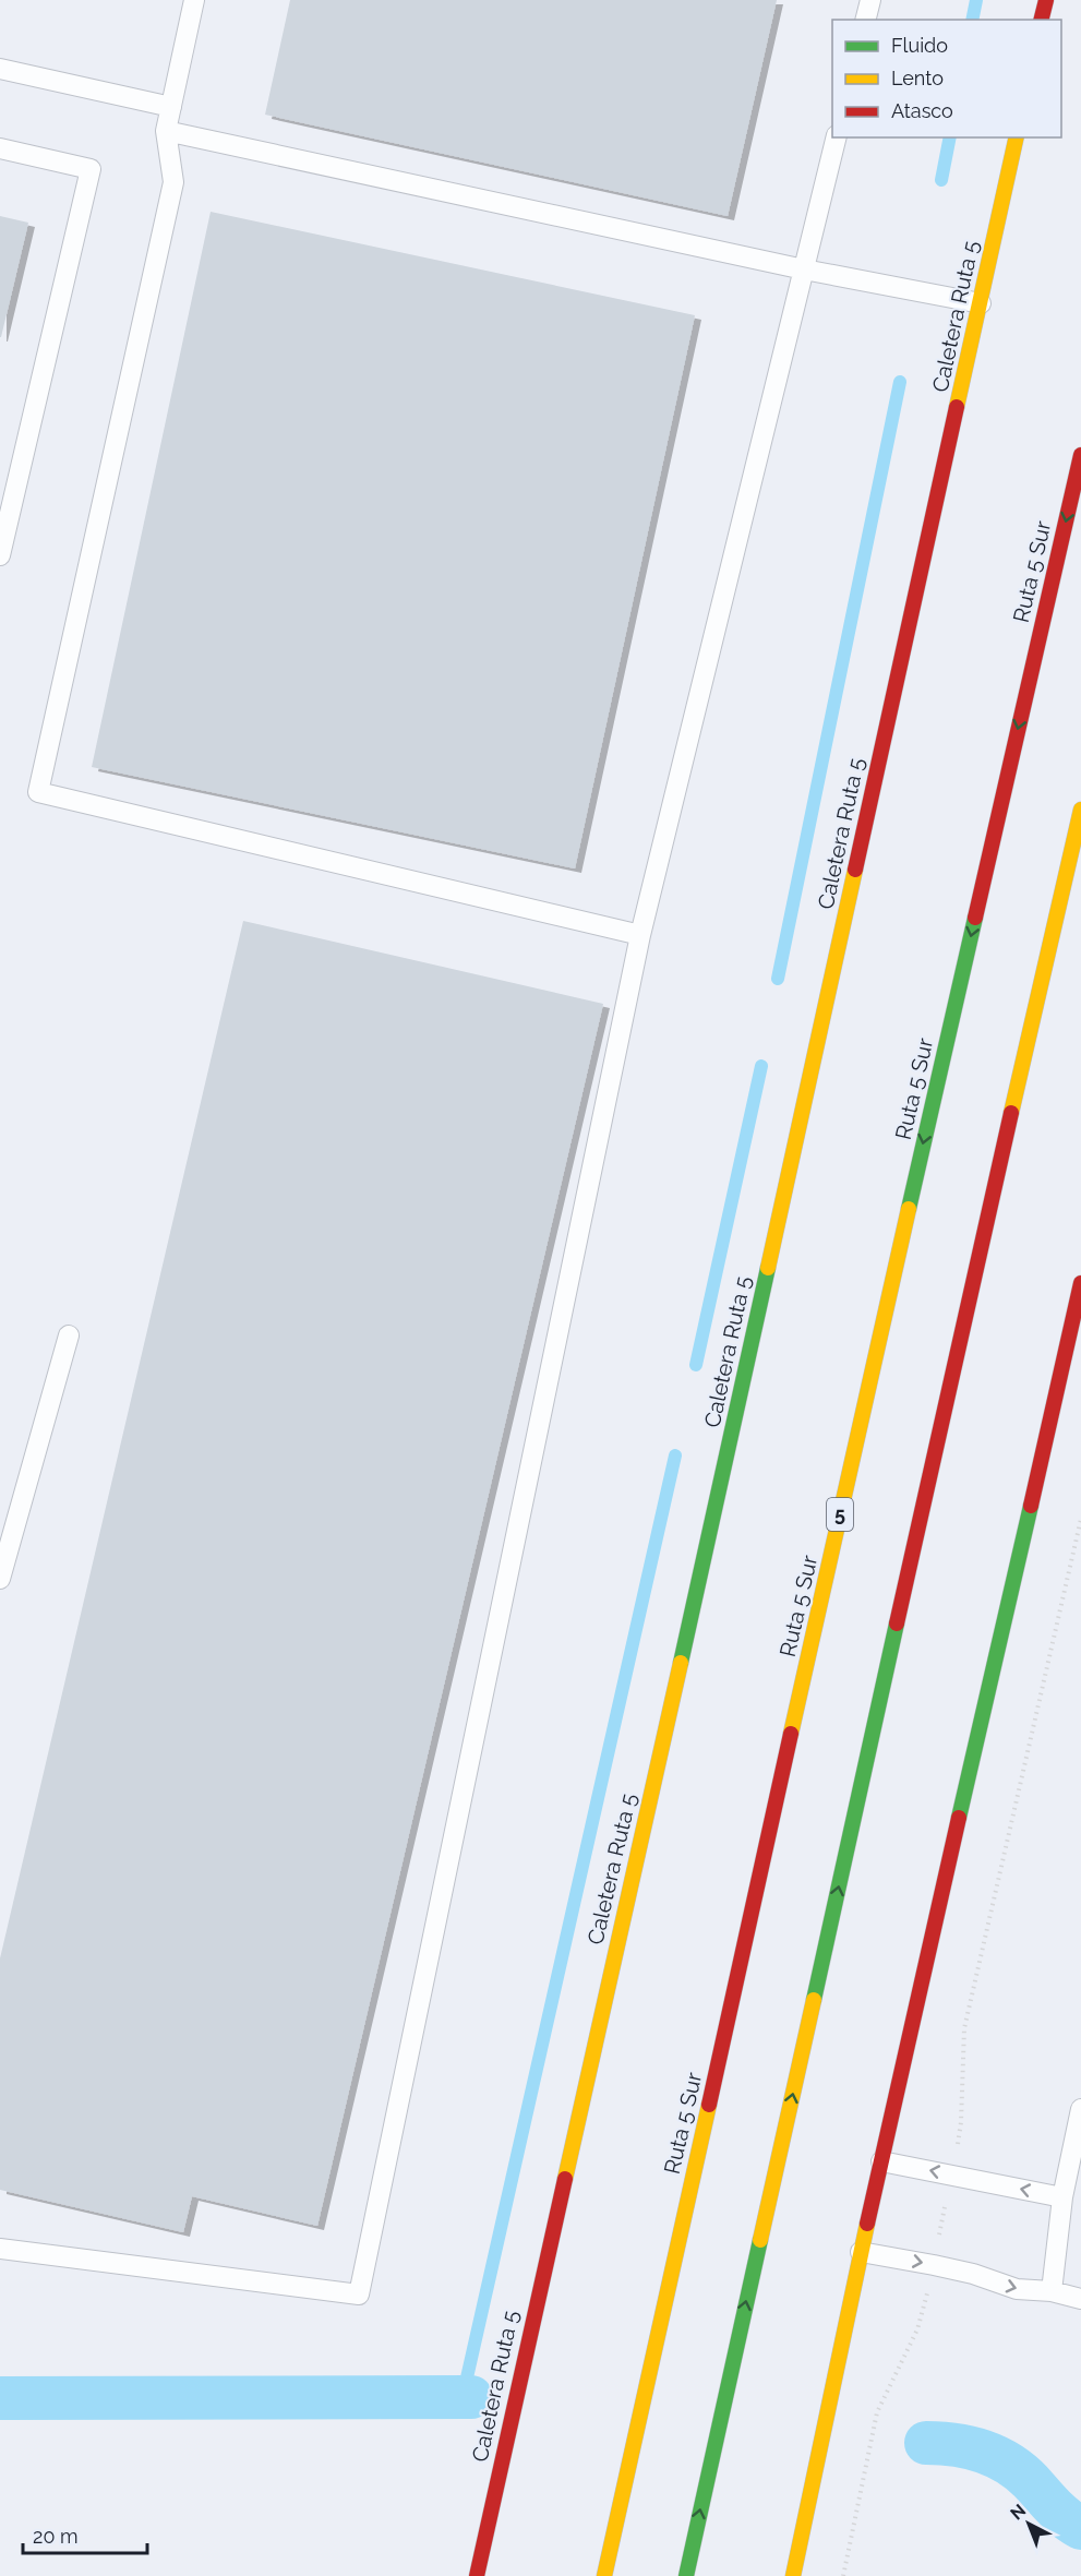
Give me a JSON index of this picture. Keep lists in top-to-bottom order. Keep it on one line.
{"streets":{"main road":["Caletera Ruta 5","Ruta 5 Sur","5"]},"legend":["Fluido","Lento","Atasco"],"scale_bar":"20 m","north":"top left"}
